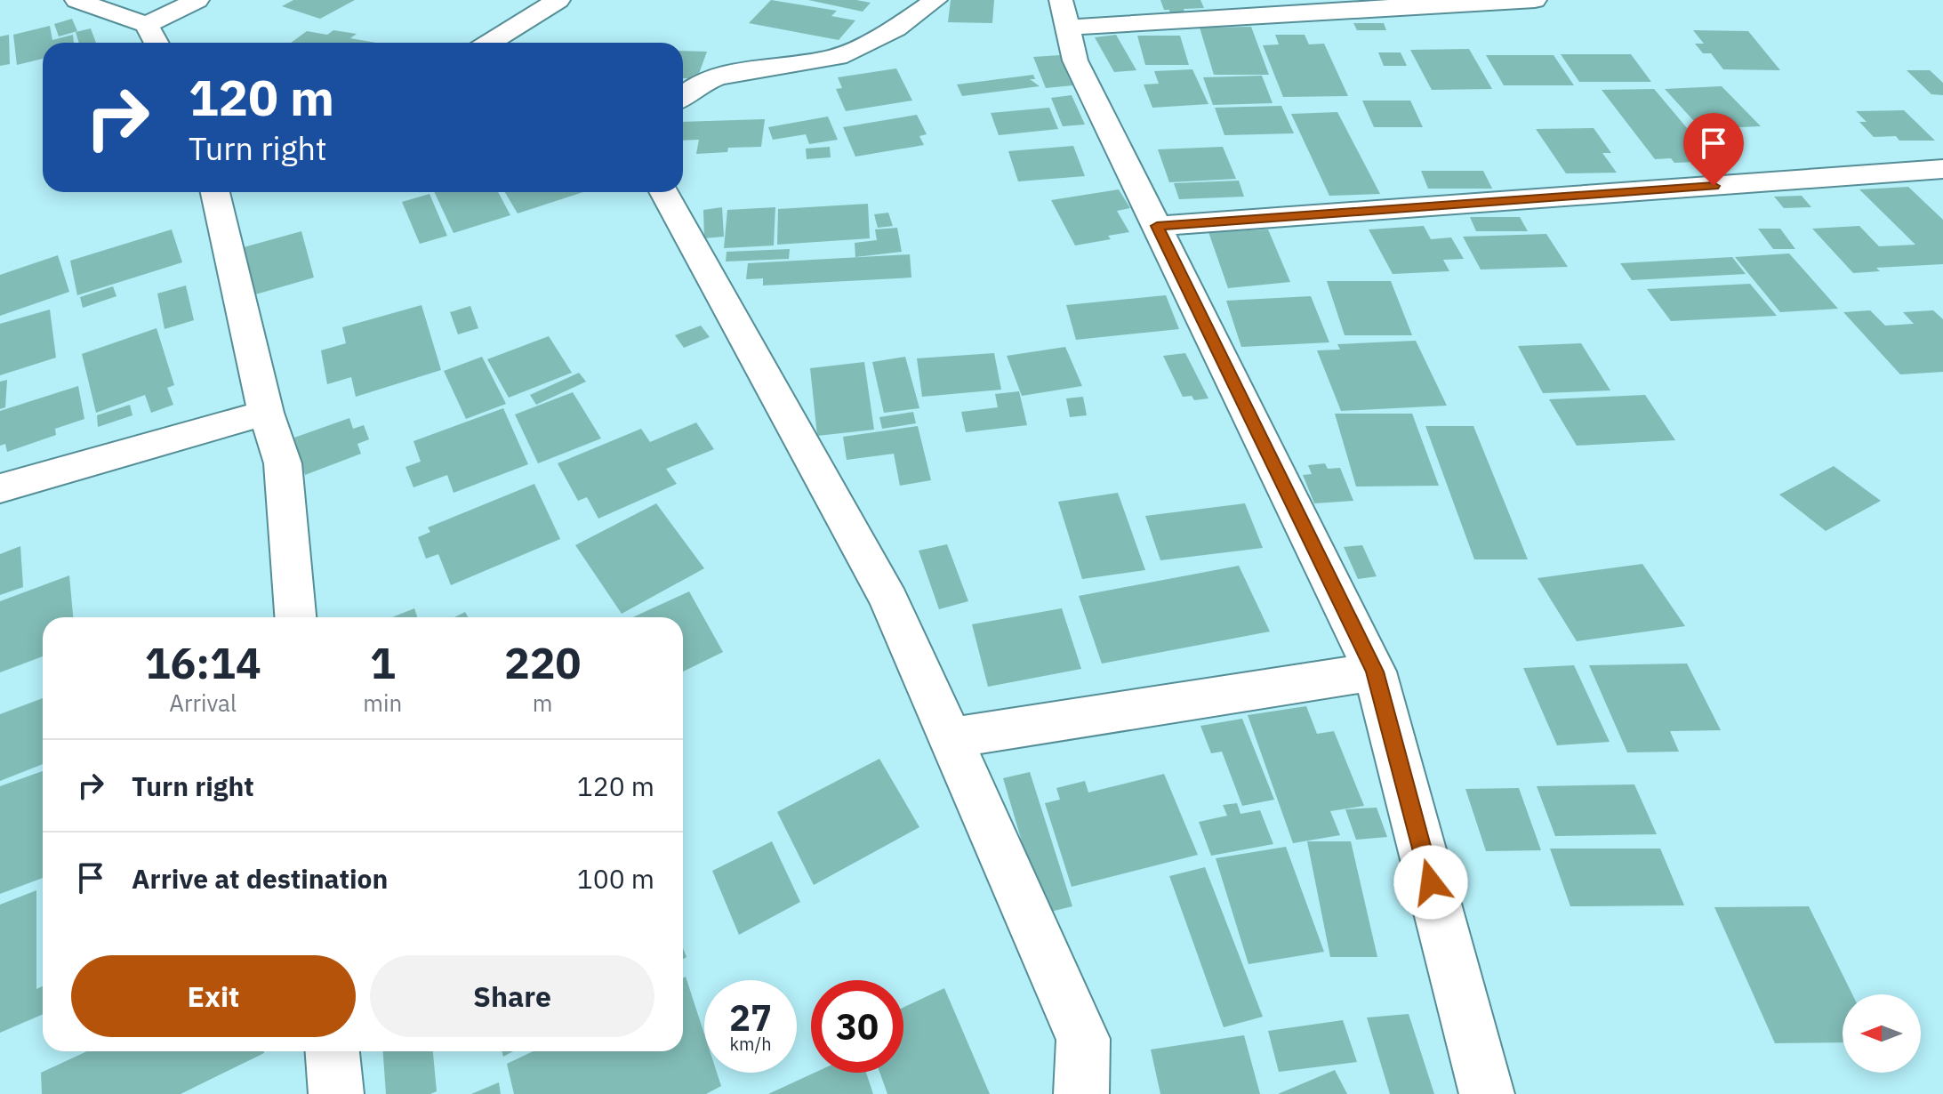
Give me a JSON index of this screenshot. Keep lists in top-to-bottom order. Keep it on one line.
{"north":"left","page":{"turn":["120 m","Turn right"],"eta":["16:14","Arrival","1","min","220","m"],"list":[{"name":"Turn right","value":"120 m"},{"name":"Arrive at destination","value":"100 m"}],"buttons":["Exit","Share"],"speed":"27 km/h","limit":"30"}}
